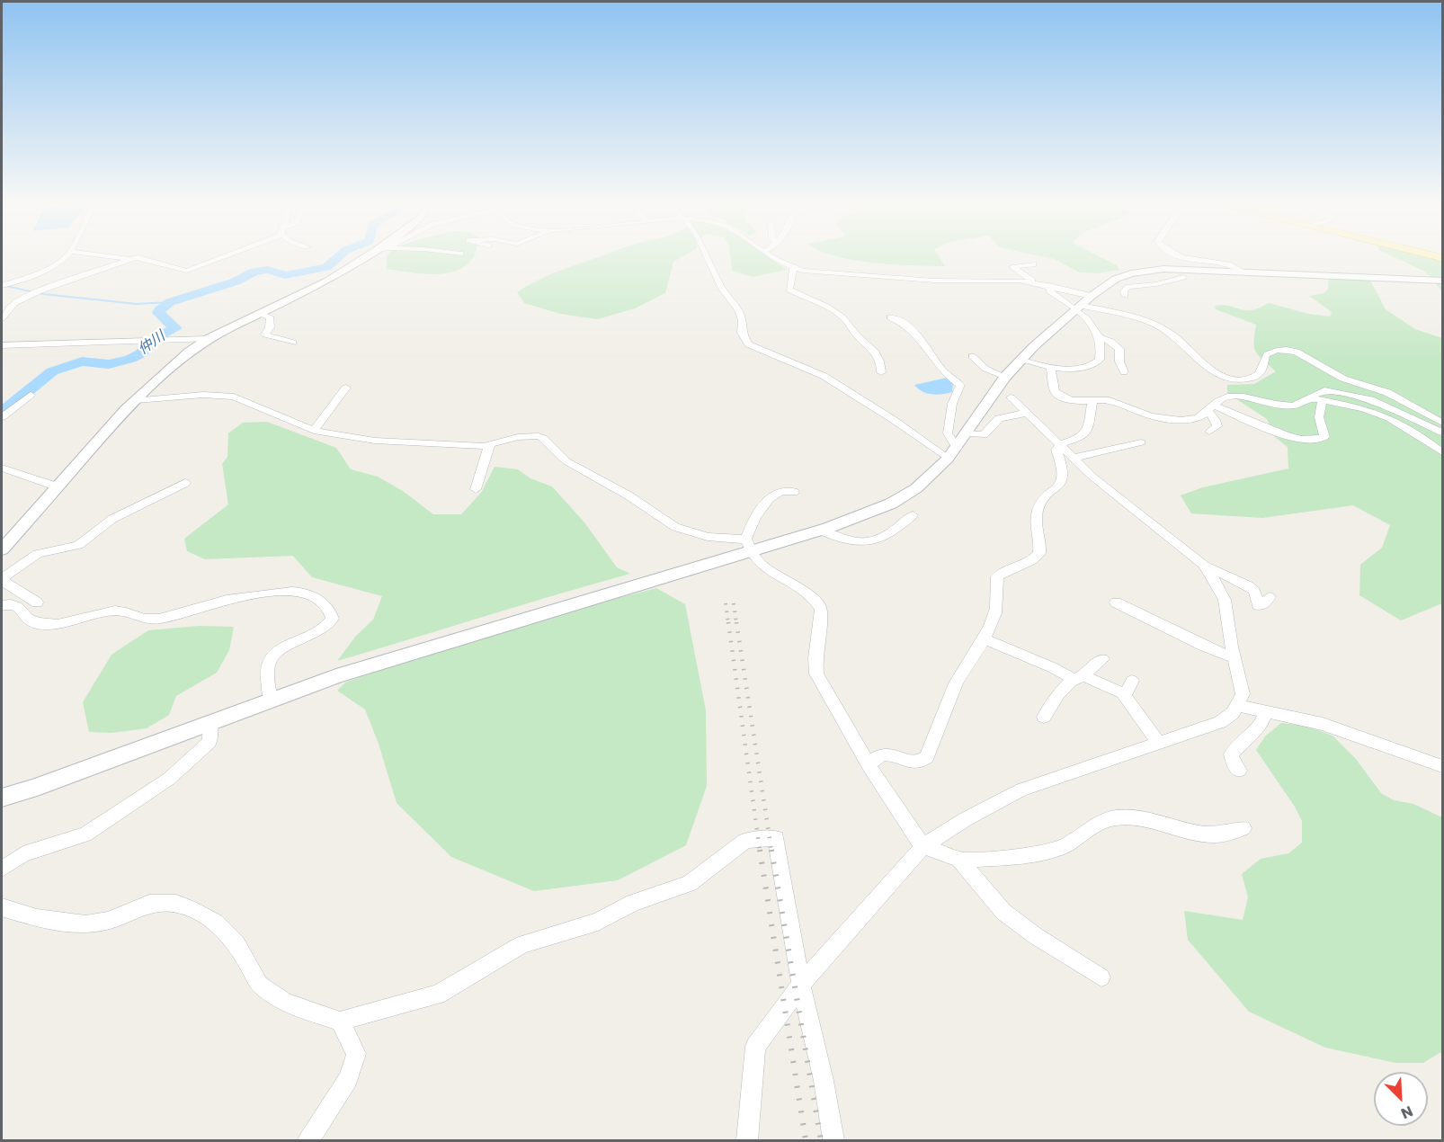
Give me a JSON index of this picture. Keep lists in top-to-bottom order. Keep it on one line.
{"water":["仲川"],"north":"bottom right"}
